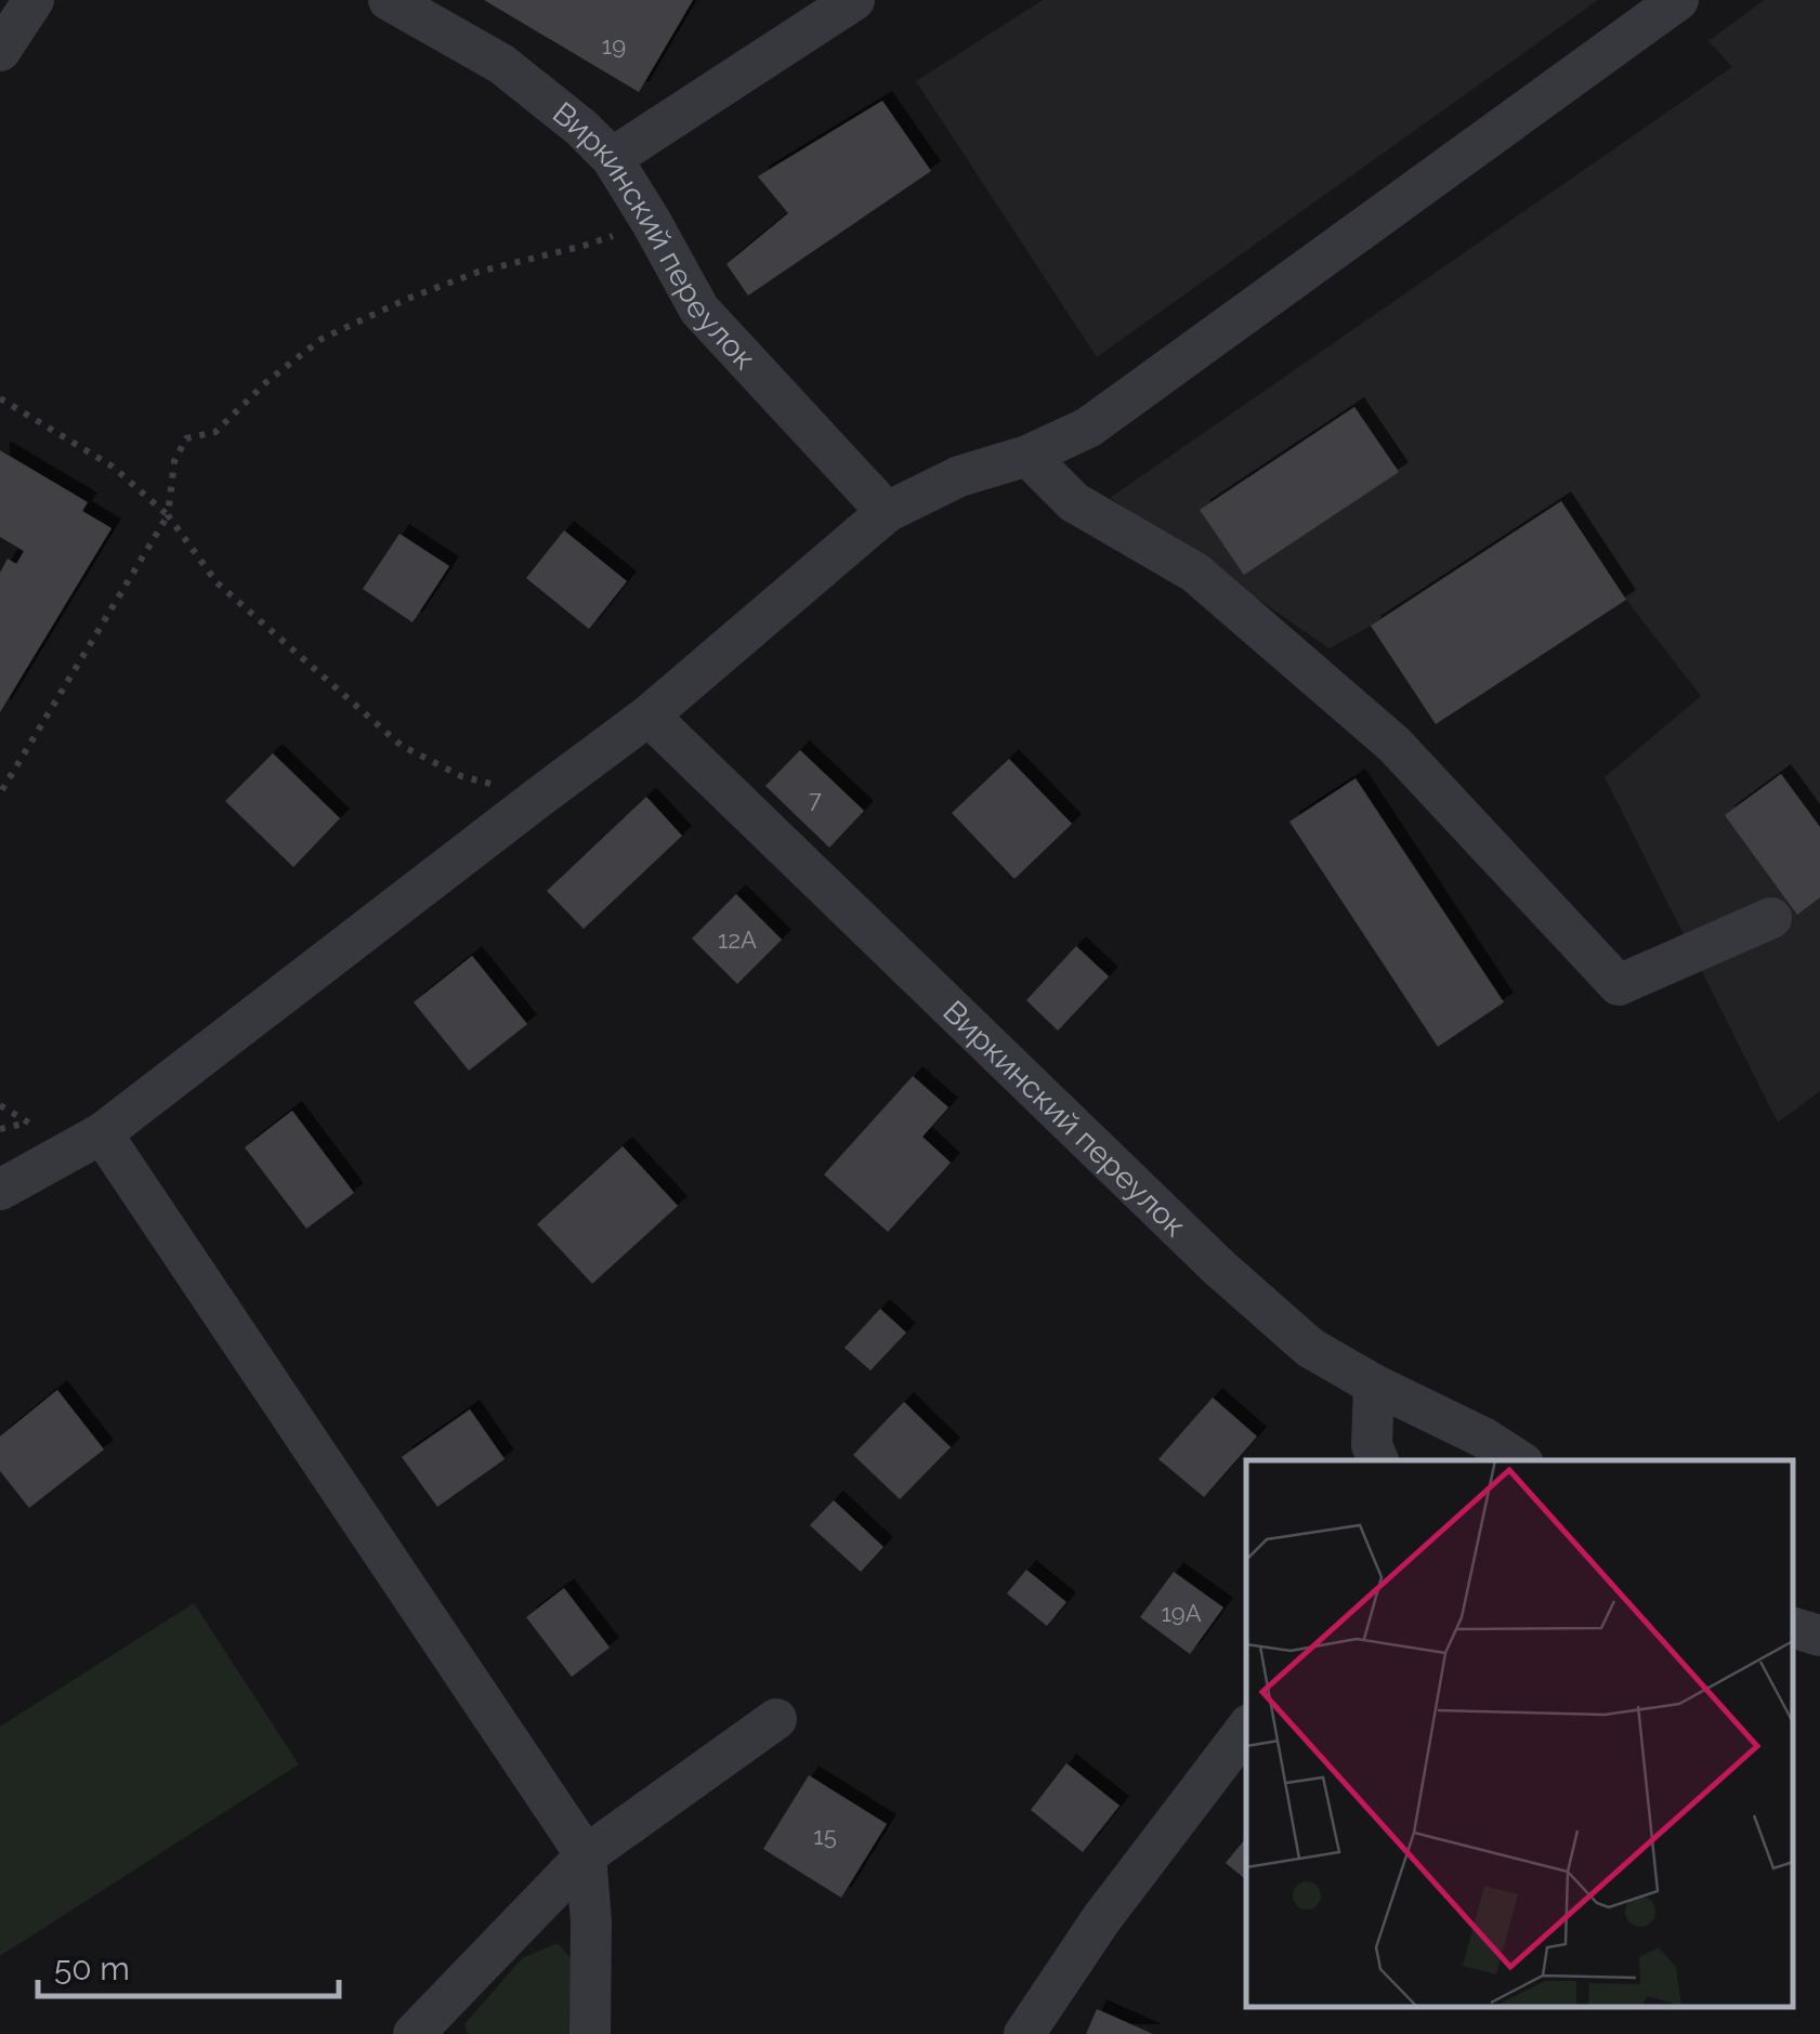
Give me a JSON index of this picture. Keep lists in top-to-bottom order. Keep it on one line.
{"streets":{"street":["Виркинский переулок"]},"house_numbers":["19","7","12А","19А","15"],"scale_bar":"50 m"}
